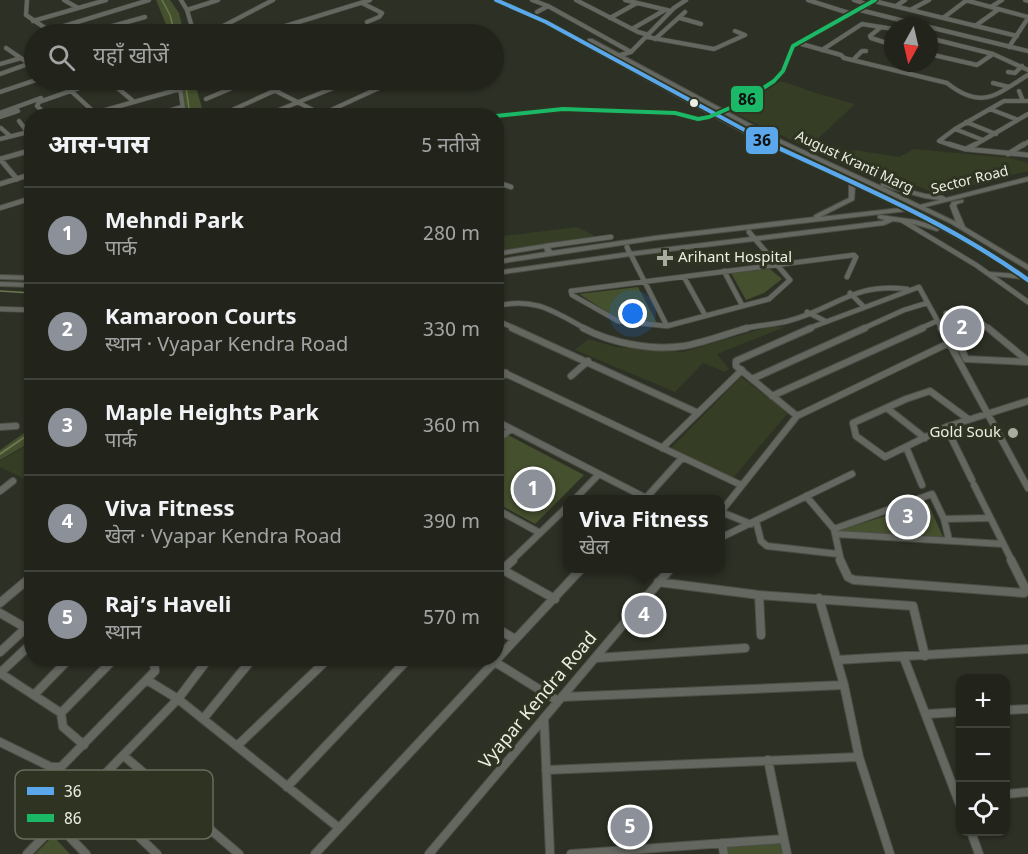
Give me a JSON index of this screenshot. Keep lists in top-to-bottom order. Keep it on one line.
{"streets":{"main road":["August Kranti Marg","Sector Road"],"street":["Vyapar Kendra Road"]},"crossings":[["August Kranti Marg","Sector Road"]],"places":{"health":["Arihant Hospital"],"other":["Gold Souk"]},"lines":["transit line 36","transit line 86"],"legend":["36","86"],"north":"bottom","page":{"search":"यहाँ खोजें","heading":["आस-पास","5 नतीजे"],"list":[{"mark":"1","name":"Mehndi Park","note":"पार्क","value":"280 m"},{"mark":"2","name":"Kamaroon Courts","note":"स्थान · Vyapar Kendra Road","value":"330 m"},{"mark":"3","name":"Maple Heights Park","note":"पार्क","value":"360 m"},{"mark":"4","name":"Viva Fitness","note":"खेल · Vyapar Kendra Road","value":"390 m"},{"mark":"5","name":"Raj’s Haveli","note":"स्थान","value":"570 m"}],"pins":["2","1","3","4","5"],"popup":["Viva Fitness","खेल"],"map_buttons":["+","−"]}}
